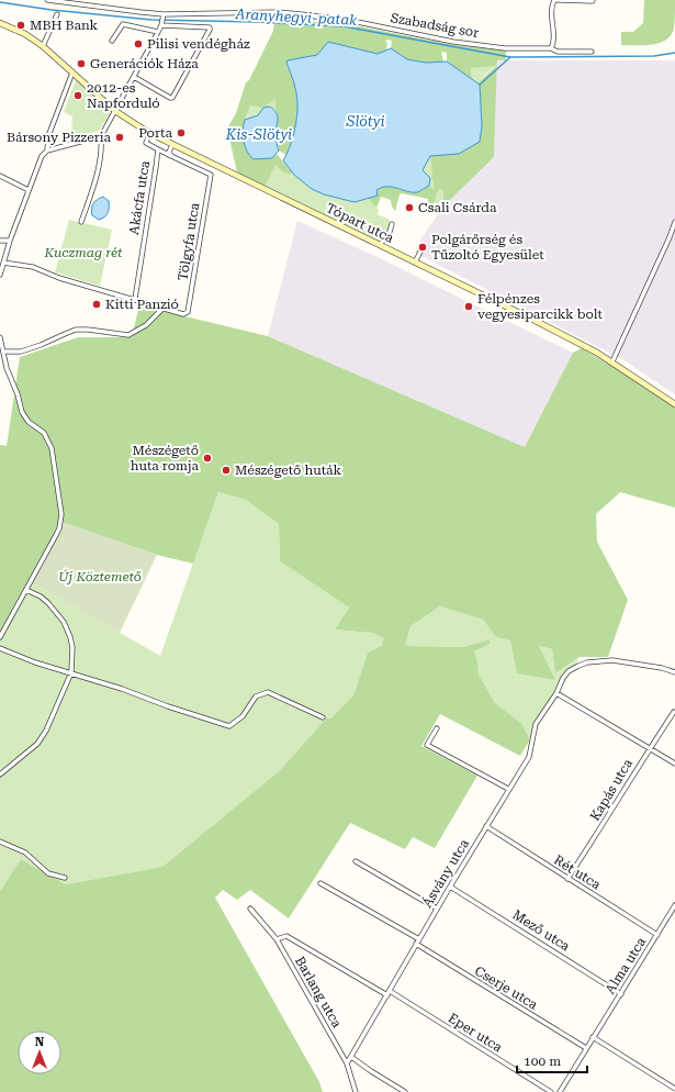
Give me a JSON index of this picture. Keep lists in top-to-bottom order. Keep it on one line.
{"streets":{"main road":["Tópart utca"],"street":["Szabadság sor","Akácfa utca","Tölgyfa utca","Kapás utca","Rét utca","Ásvány utca","Mező utca","Alma utca","Cserje utca","Barlang utca","Eper utca"]},"crossings":[["Akácfa utca","Tópart utca"],["Kapás utca","Rét utca"],["Rét utca","Ásvány utca"],["Rét utca","Alma utca"],["Ásvány utca","Mező utca"],["Ásvány utca","Cserje utca"],["Ásvány utca","Barlang utca"],["Ásvány utca","Eper utca"],["Mező utca","Alma utca"],["Alma utca","Cserje utca"],["Barlang utca","Eper utca"]],"water":["Aranyhegyi-patak","Slötyi","Kis-Slötyi"],"parks":["Kuczmag rét","Új Köztemető"],"places":["MBH Bank","Pilisi vendégház","Generációk Háza","2012-es Napforduló","Porta","Bársony Pizzeria","Csali Csárda","Polgárőrség és Tűzoltó Egyesület","Kitti Panzió","Félpénzes vegyesiparcikk bolt","Mészégető huta romja","Mészégető huták"],"scale_bar":"100 m","north":"top"}
